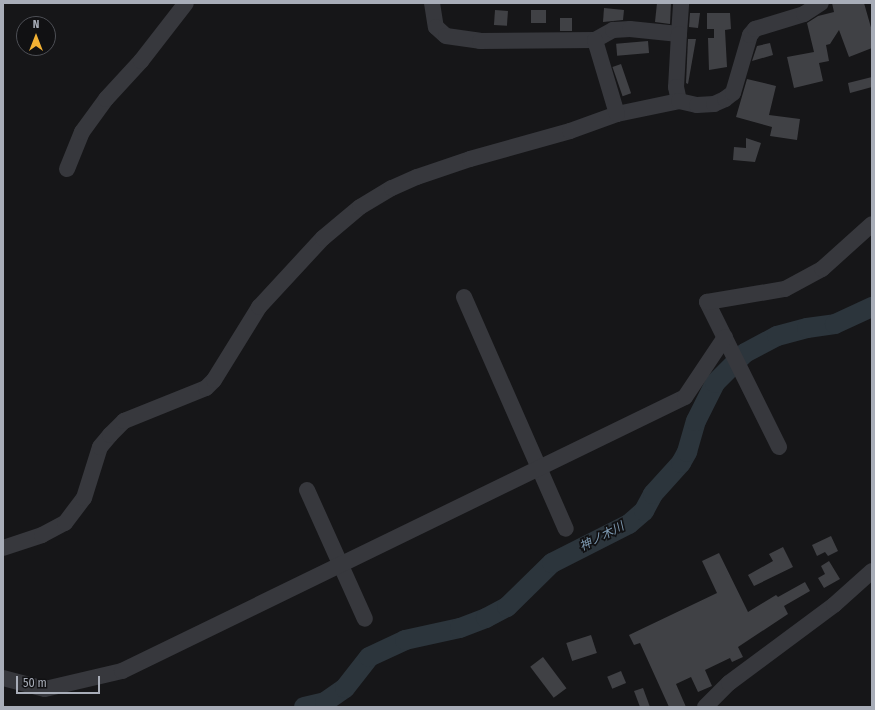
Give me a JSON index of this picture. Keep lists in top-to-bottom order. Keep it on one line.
{"water":["神ノ木川"],"scale_bar":"50 m","north":"top"}
